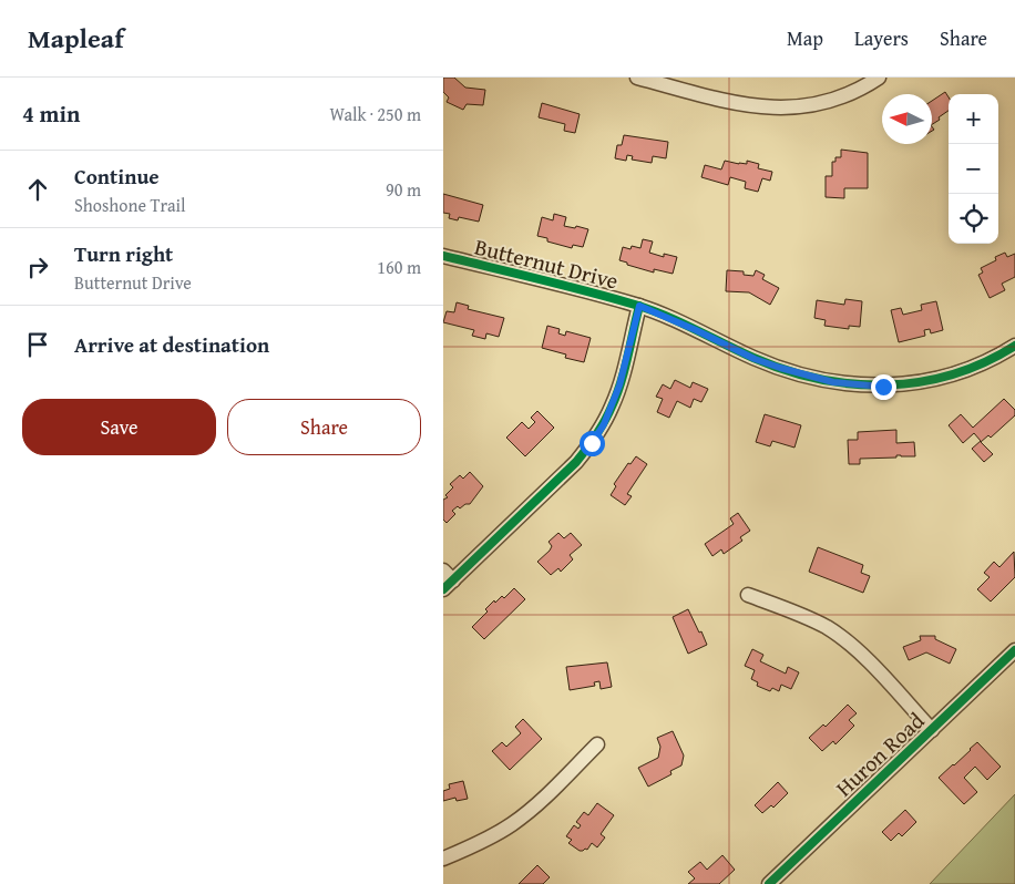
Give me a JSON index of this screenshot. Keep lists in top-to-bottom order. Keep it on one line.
{"streets":{"street":["Butternut Drive","Huron Road"]},"north":"left","page":{"header":"Mapleaf","nav":["Map","Layers","Share"],"heading":["4 min","Walk · 250 m"],"map_buttons":["+","−"],"list":[["Continue","Shoshone Trail","90 m"],["Turn right","Butternut Drive","160 m"],"Arrive at destination"],"buttons":["Save","Share"]}}
